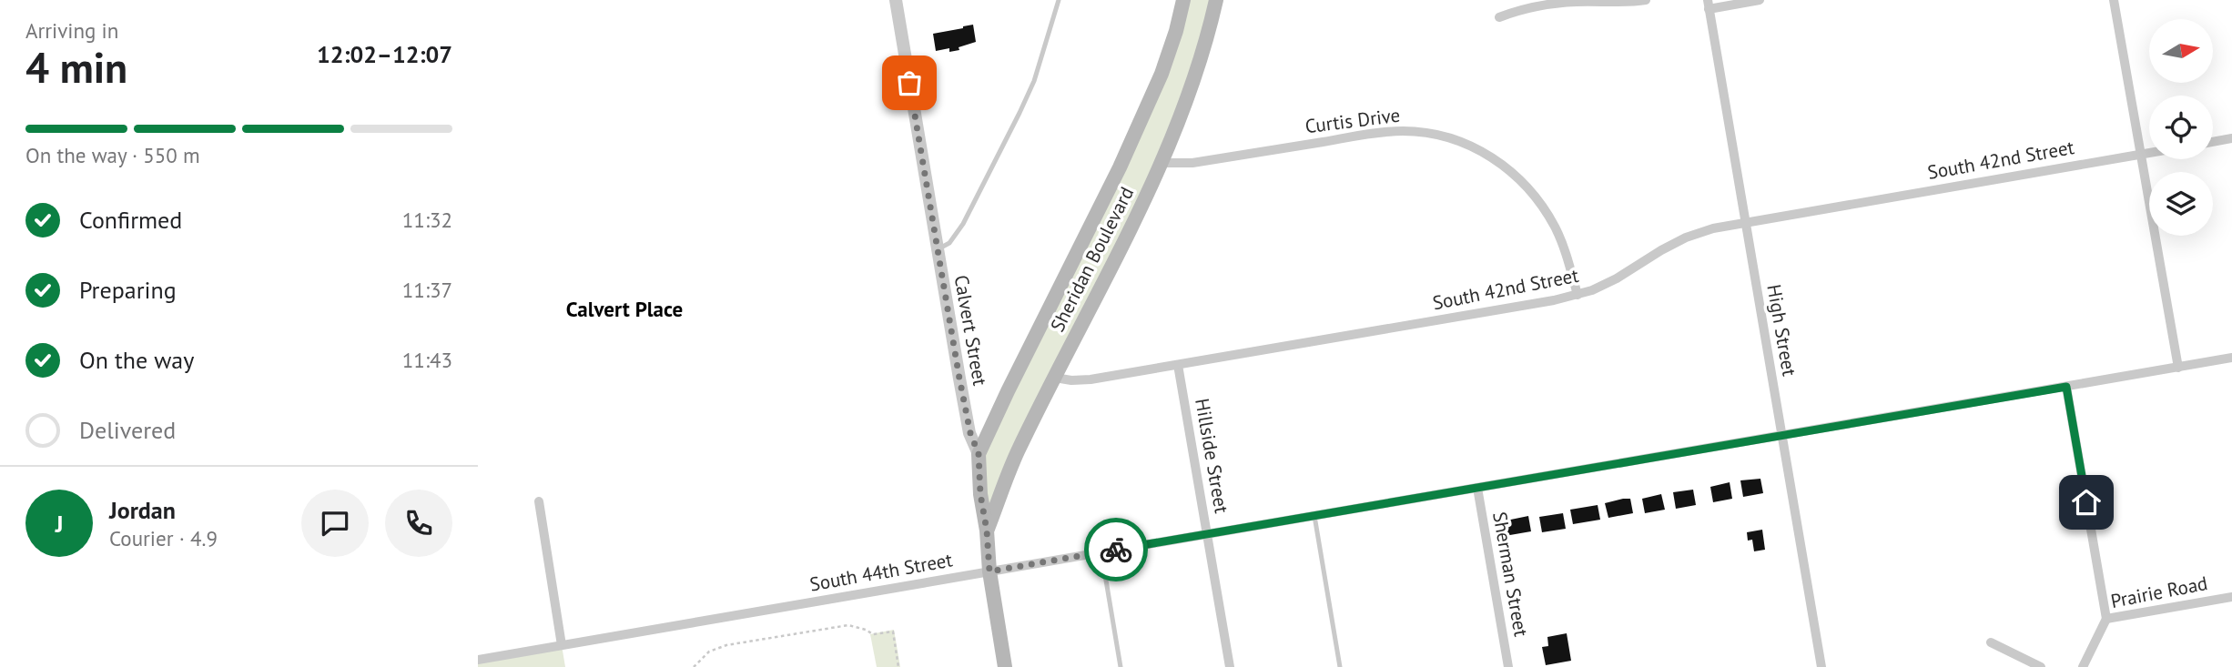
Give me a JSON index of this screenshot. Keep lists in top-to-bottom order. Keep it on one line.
{"streets":{"main road":["Sheridan Boulevard","Calvert Street"],"street":["Curtis Drive","South 42nd Street","High Street","Hillside Street","South 44th Street","Sherman Street","Prairie Road"]},"crossings":[["Curtis Drive","South 42nd Street"],["Curtis Drive","Sheridan Boulevard"],["South 42nd Street","Sheridan Boulevard"],["South 42nd Street","High Street"],["South 42nd Street","Hillside Street"],["Sheridan Boulevard","Calvert Street"],["Calvert Street","South 44th Street"],["High Street","South 44th Street"],["Hillside Street","South 44th Street"],["South 44th Street","Sherman Street"]],"districts":["Calvert Place"],"north":"right","page":{"heading":["4 min","Arriving in","12:02–12:07"],"panel":["Jordan","Courier · 4.9"],"bar":"On the way · 550 m","list":[["Confirmed","11:32"],["Preparing","11:37"],["On the way","11:43"],"Delivered"],"round":"J"}}
